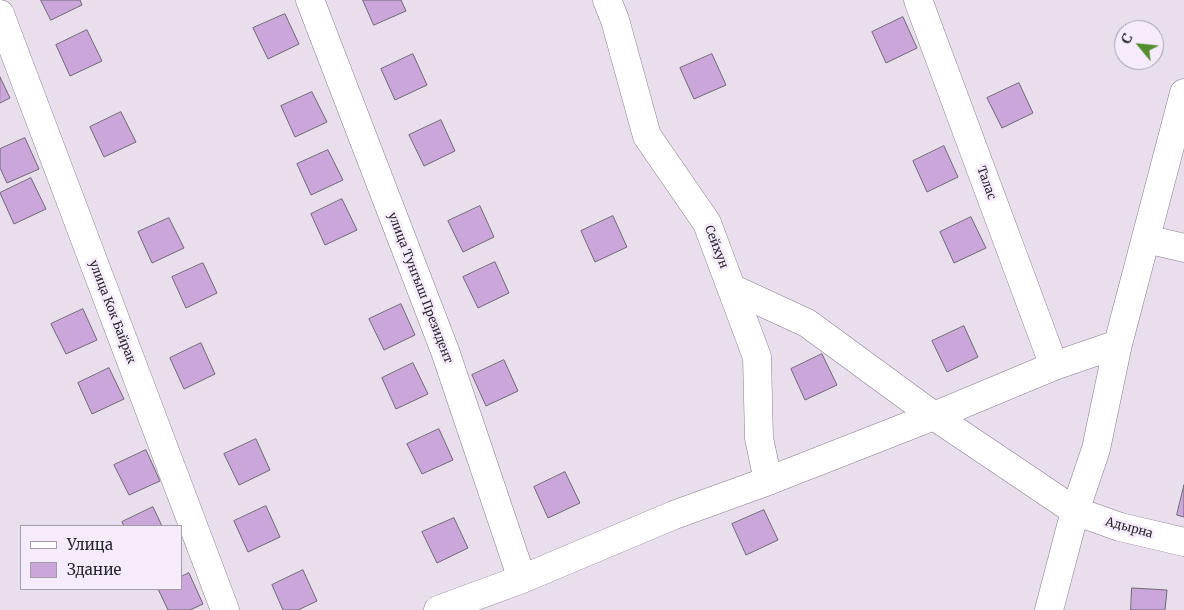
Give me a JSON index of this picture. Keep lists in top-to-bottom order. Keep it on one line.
{"streets":{"street":["Талас","Сейхун","улица Тунгыш Президент","улица Кок Байрак","Адырна"]},"crossings":[["Сейхун","Адырна"]],"legend":["Улица","Здание"],"north":"top left"}
